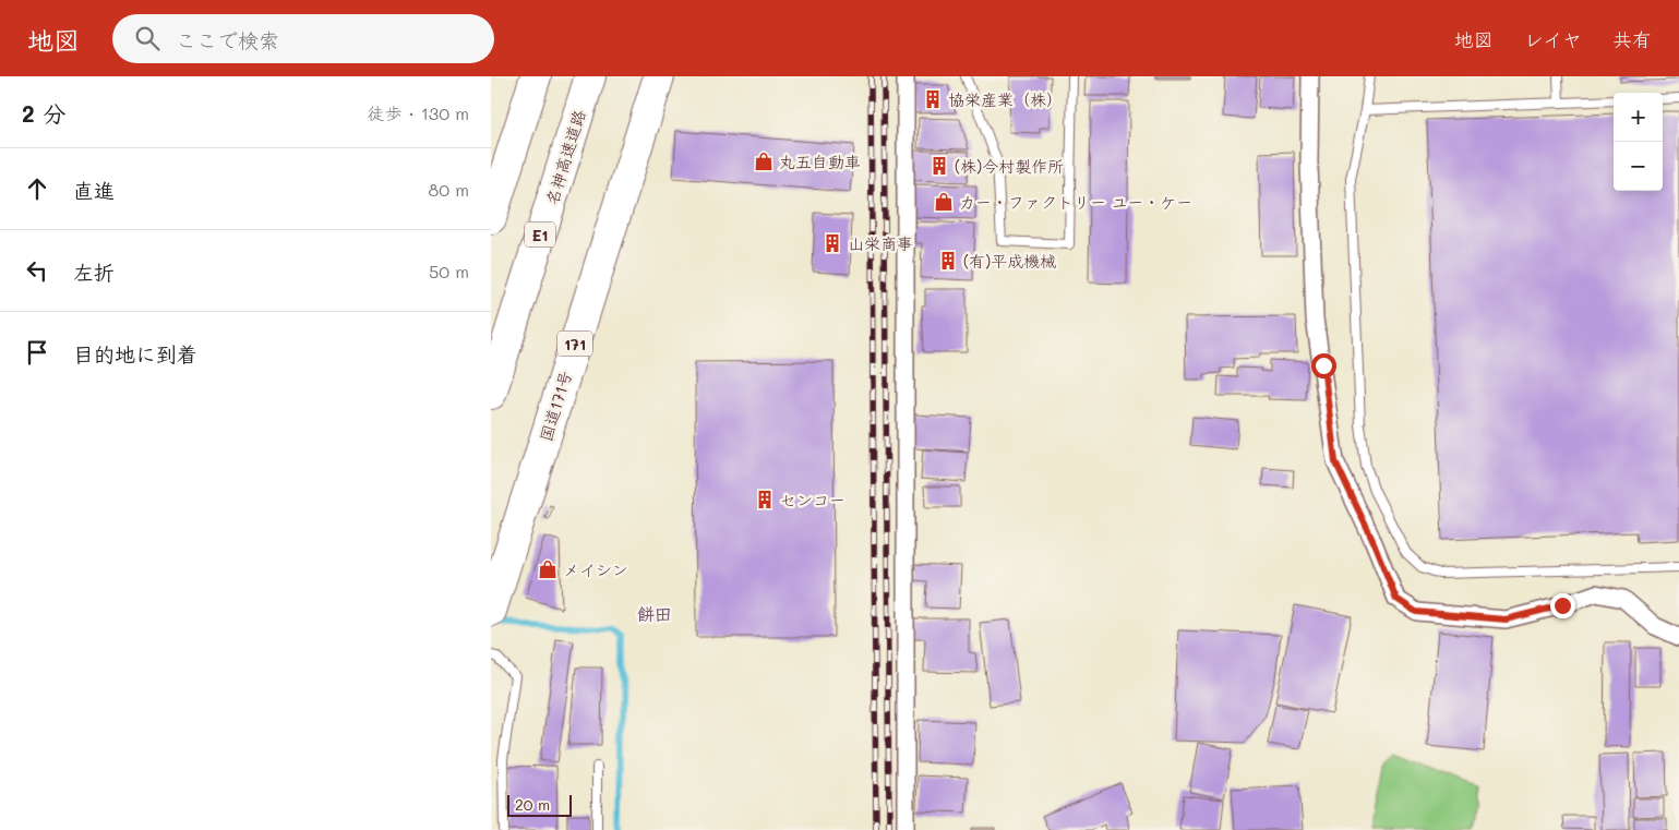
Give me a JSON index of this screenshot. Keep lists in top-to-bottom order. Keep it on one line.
{"streets":{"highway":["名神高速道路","E1","171","国道171号"]},"districts":["餅田"],"places":{"building":["協栄産業（株）","(株)今村製作所","山栄商事","(有)平成機械","センコー"],"shop":["丸五自動車","カー・ファクトリー ユー・ケー","メイシン"]},"scale_bar":"20 m","page":{"header":"地図","search":"ここで検索","nav":["地図","レイヤ","共有"],"heading":["2 分","徒歩 · 130 m"],"map_buttons":["+","−"],"list":[["直進","80 m"],["左折","50 m"],"目的地に到着"],"scale":"20 m"}}
